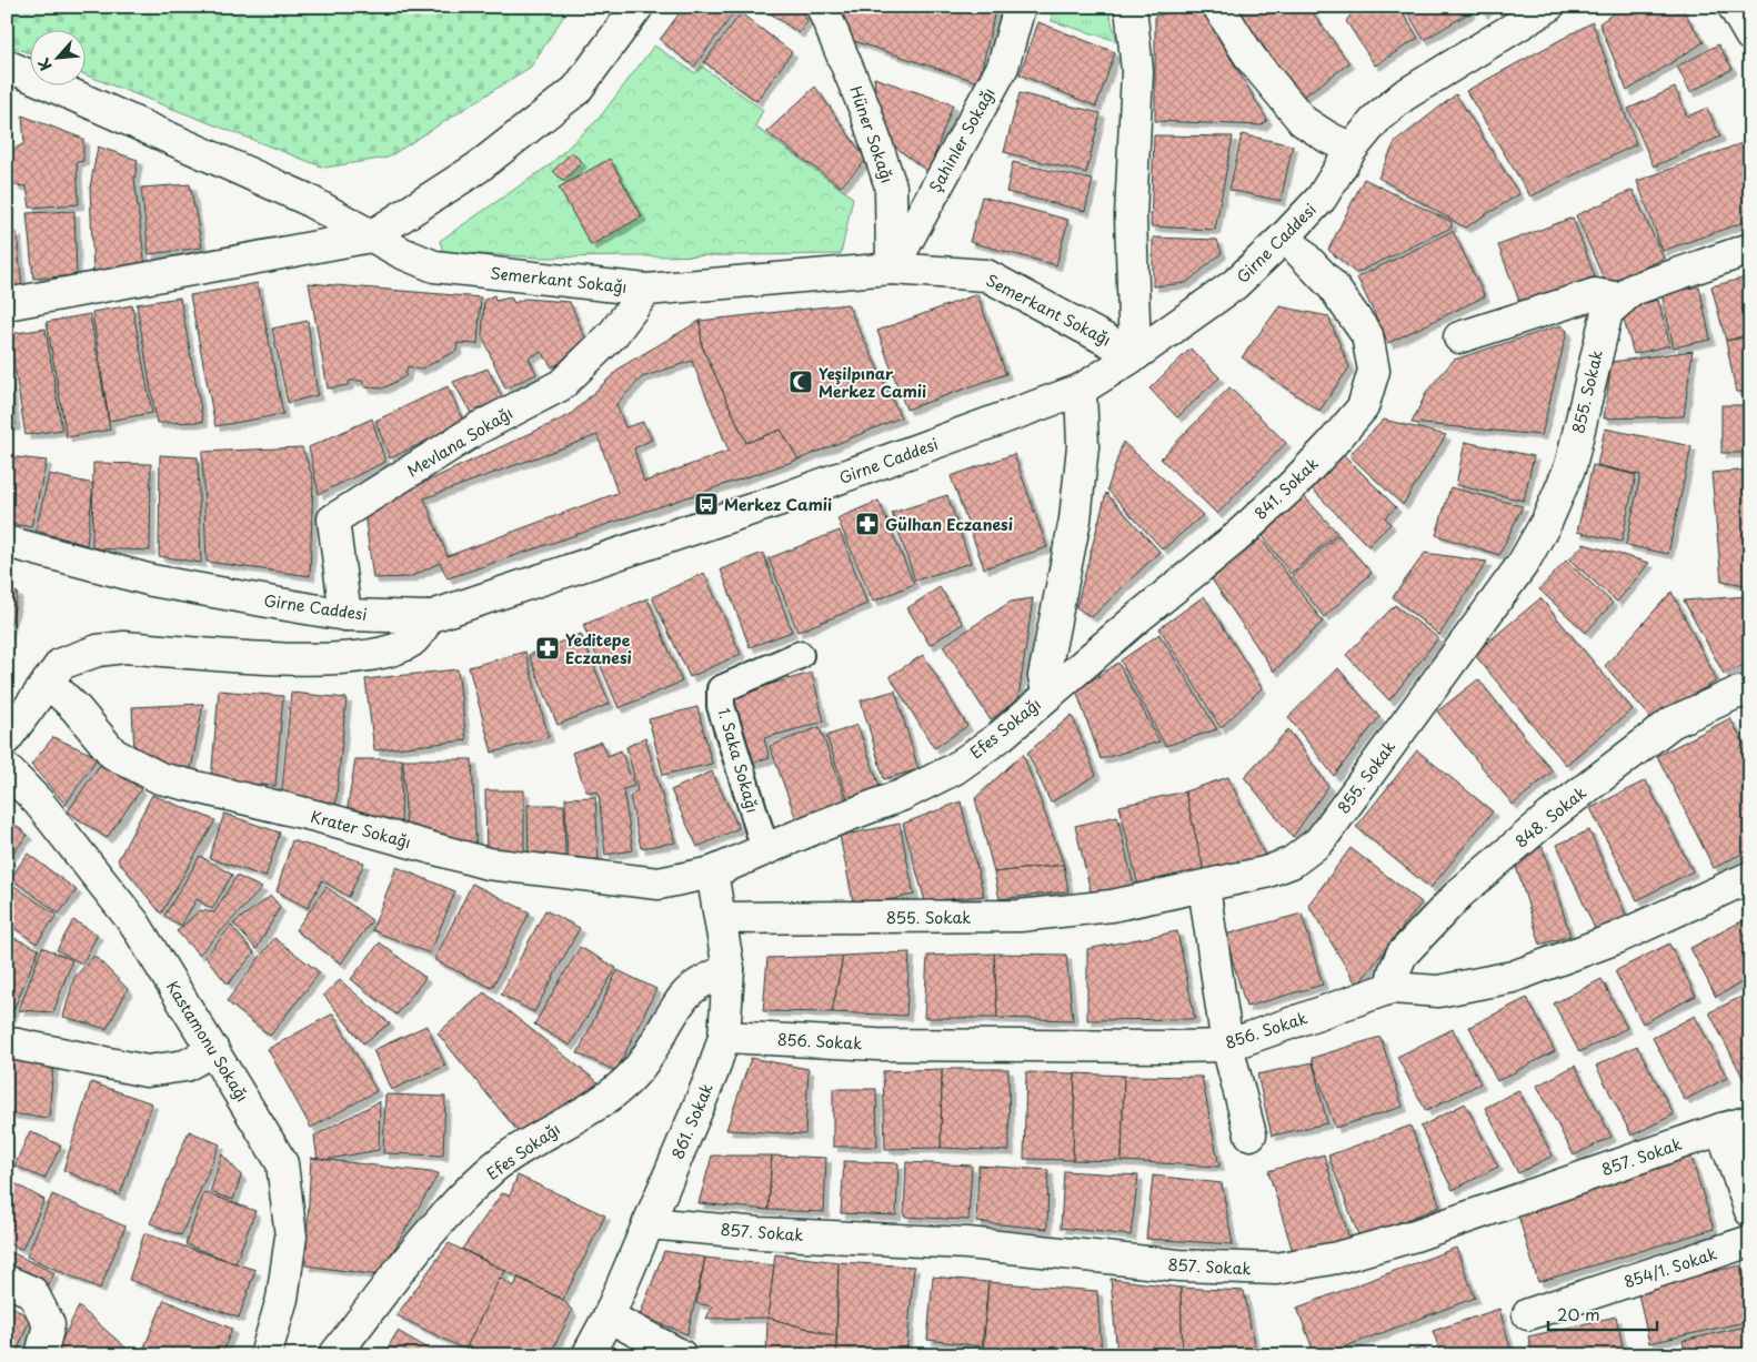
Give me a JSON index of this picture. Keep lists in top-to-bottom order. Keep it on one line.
{"streets":{"street":["Hüner Sokağı","Şahinler Sokağı","Girne Caddesi","Semerkant Sokağı","855. Sokak","Mevlana Sokağı","841. Sokak","Efes Sokağı","1. Saka Sokağı","848. Sokak","Krater Sokağı","856. Sokak","Kastamonu Sokağı","861. Sokak","857. Sokak","854/1. Sokak"]},"crossings":[["Hüner Sokağı","Şahinler Sokağı"],["Hüner Sokağı","Semerkant Sokağı"],["Şahinler Sokağı","Semerkant Sokağı"],["Girne Caddesi","Semerkant Sokağı"],["Girne Caddesi","Mevlana Sokağı"],["Girne Caddesi","841. Sokak"],["Girne Caddesi","Efes Sokağı"],["Semerkant Sokağı","Mevlana Sokağı"],["855. Sokak","861. Sokak"],["841. Sokak","Efes Sokağı"],["Efes Sokağı","1. Saka Sokağı"],["Efes Sokağı","Krater Sokağı"],["Efes Sokağı","861. Sokak"],["848. Sokak","856. Sokak"],["Krater Sokağı","861. Sokak"],["856. Sokak","861. Sokak"],["861. Sokak","857. Sokak"]],"places":{"mosque":["Yeşilpınar Merkez Camii"],"bus stop":["Merkez Camii"],"pharmacy":["Gülhan Eczanesi","Yeditepe Eczanesi"]},"scale_bar":"20 m","north":"bottom left"}
